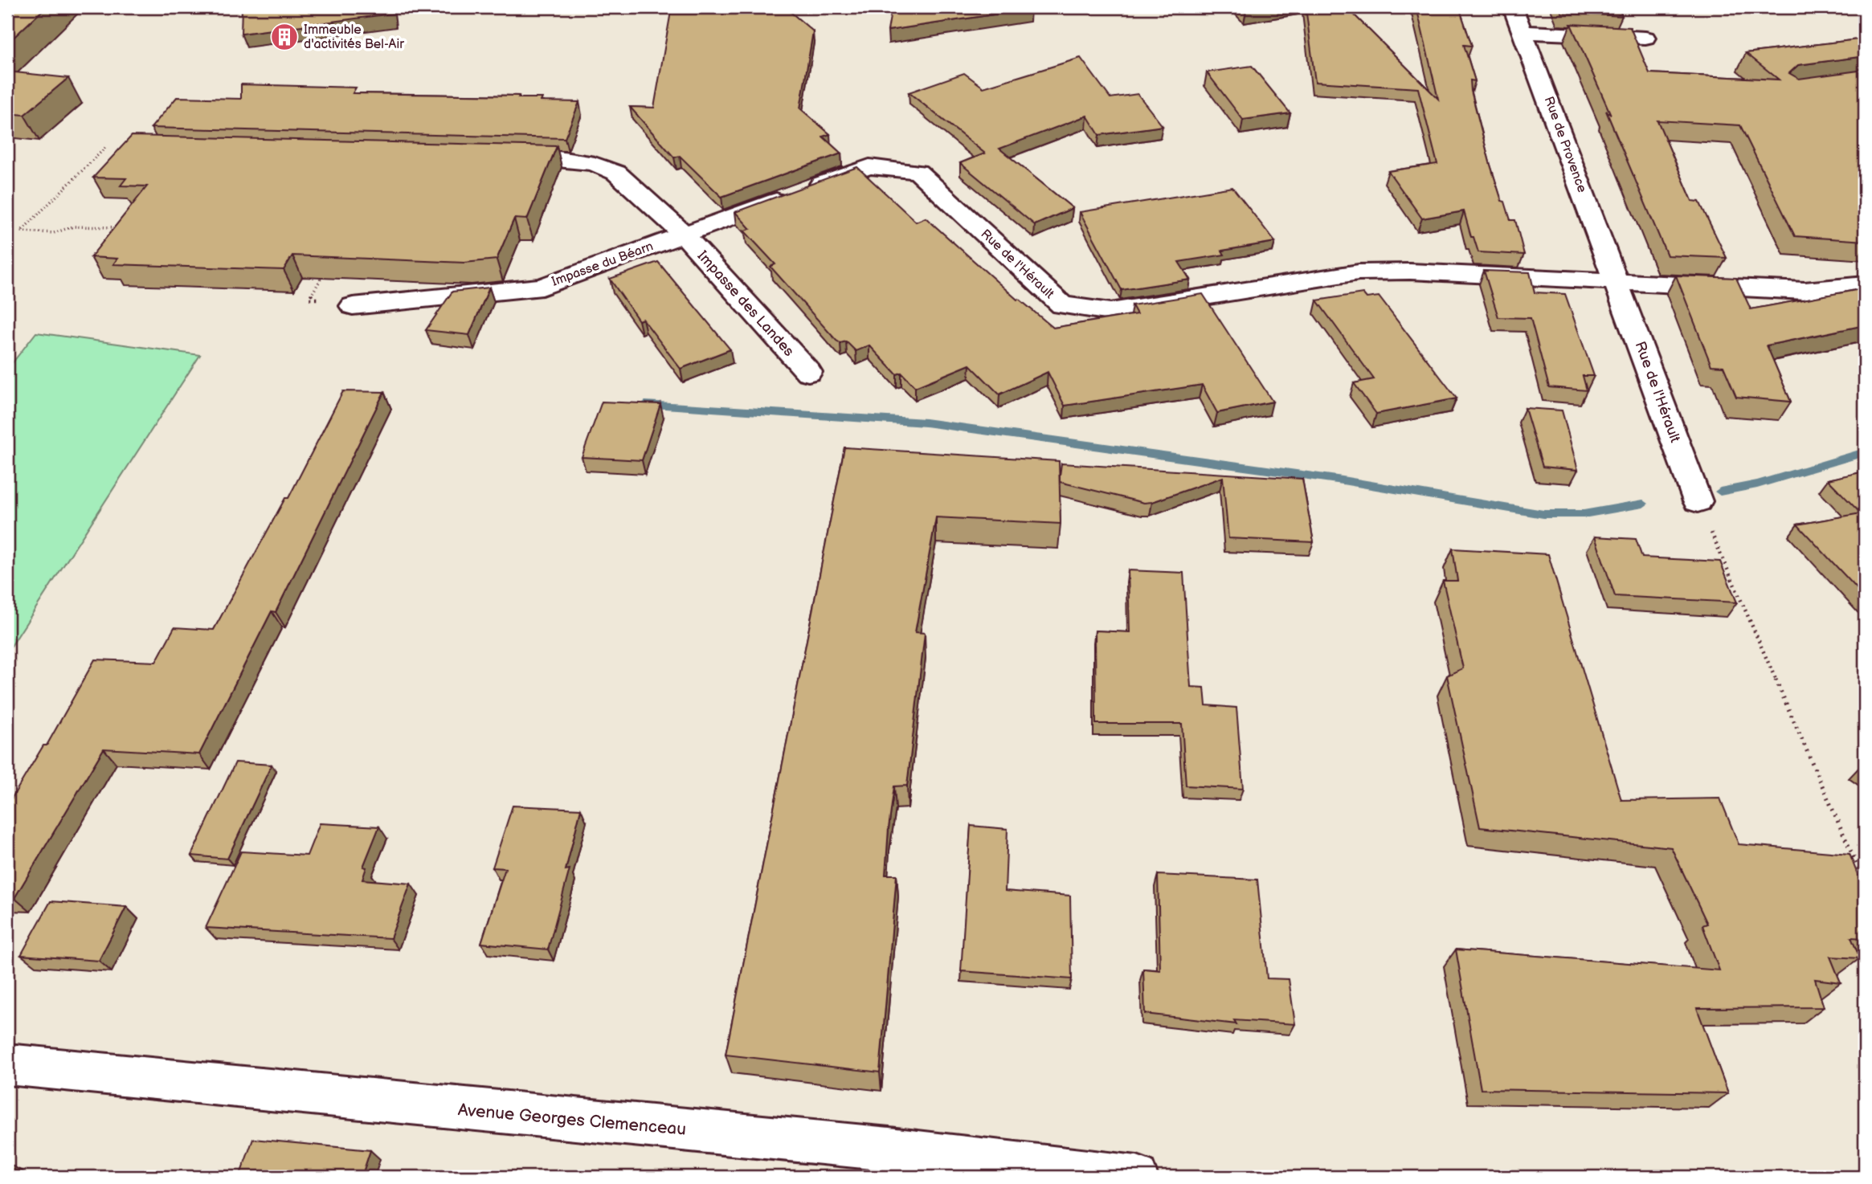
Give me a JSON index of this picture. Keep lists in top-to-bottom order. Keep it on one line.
{"streets":{"street":["Rue de Provence","Impasse du Béarn","Rue de l'Hérault","Impasse des Landes","Avenue Georges Clemenceau"]},"crossings":[["Rue de Provence","Rue de l'Hérault"],["Impasse du Béarn","Rue de l'Hérault"],["Impasse du Béarn","Impasse des Landes"],["Rue de l'Hérault","Impasse des Landes"]],"places":{"building":["Immeuble d'activités Bel-Air"]}}
